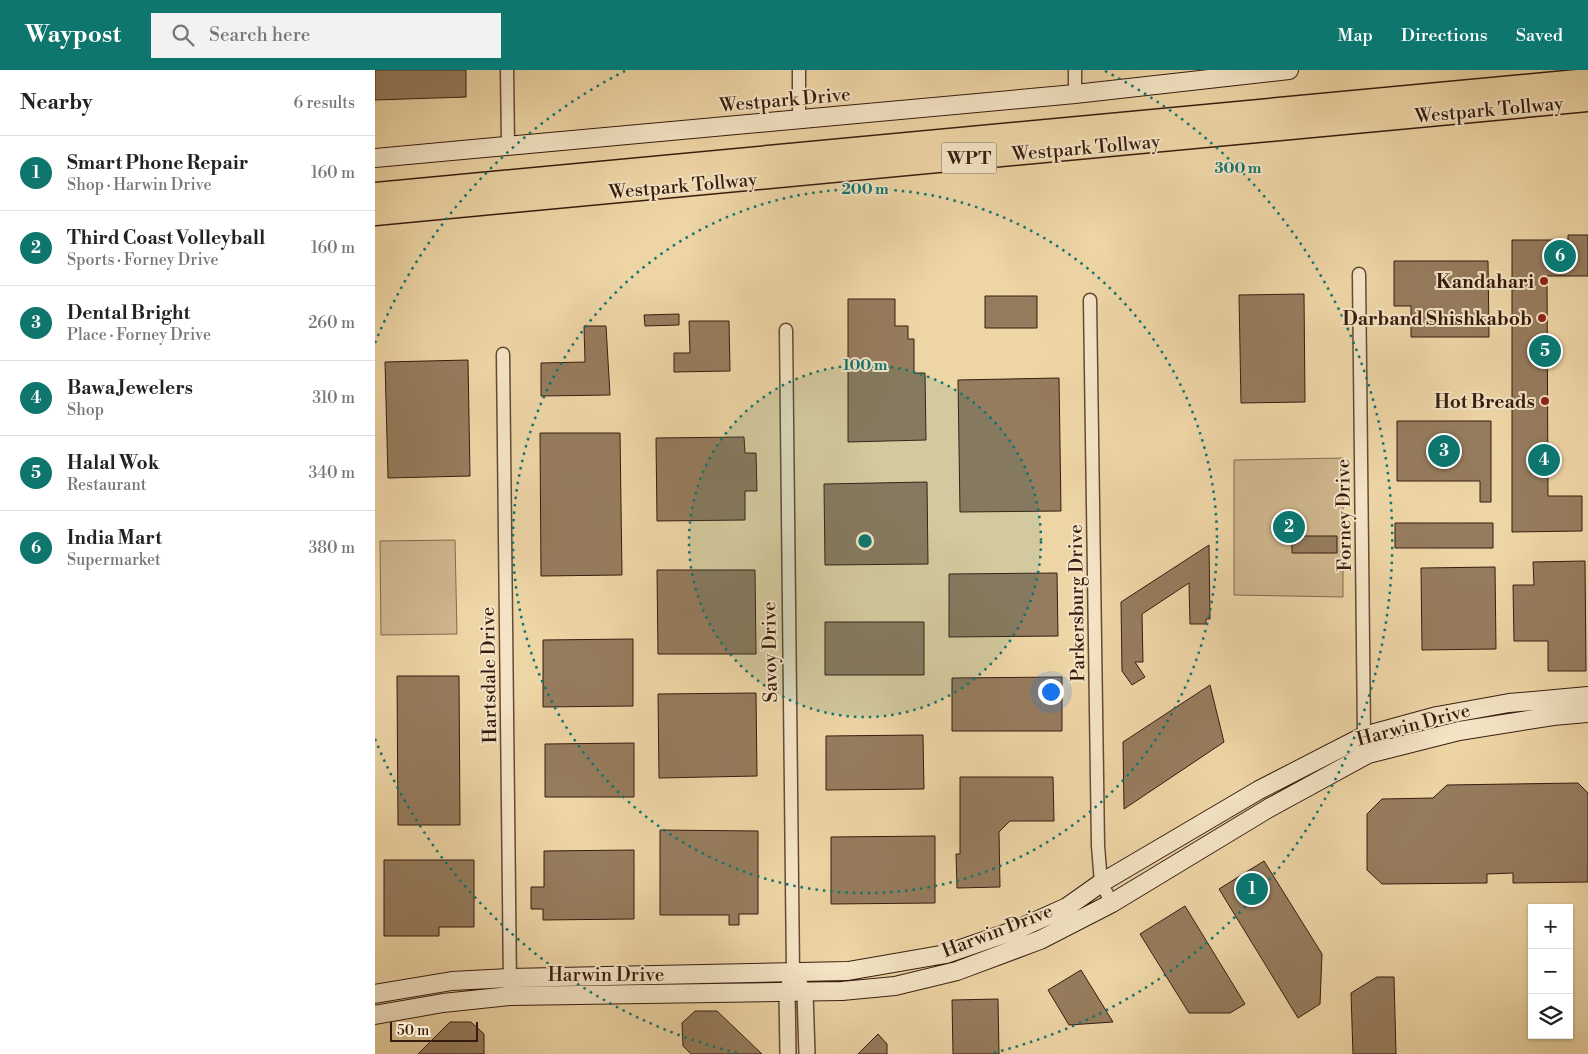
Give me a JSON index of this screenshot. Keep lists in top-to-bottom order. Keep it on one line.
{"streets":{"highway":["Westpark Tollway","WPT"],"main road":["Westpark Drive","Harwin Drive"],"street":["Forney Drive","Parkersburg Drive","Savoy Drive","Hartsdale Drive"]},"crossings":[["Forney Drive","Harwin Drive"],["Parkersburg Drive","Harwin Drive"],["Savoy Drive","Harwin Drive"],["Hartsdale Drive","Harwin Drive"]],"places":["Kandahari","Darband Shishkabob","Hot Breads"],"scale_bar":"50 m","page":{"header":"Waypost","search":"Search here","nav":["Map","Directions","Saved"],"heading":["Nearby","6 results"],"list":[{"mark":"1","name":"Smart Phone Repair","note":"Shop · Harwin Drive","value":"160 m"},{"mark":"2","name":"Third Coast Volleyball","note":"Sports · Forney Drive","value":"160 m"},{"mark":"3","name":"Dental Bright","note":"Place · Forney Drive","value":"260 m"},{"mark":"4","name":"Bawa Jewelers","note":"Shop","value":"310 m"},{"mark":"5","name":"Halal Wok","note":"Restaurant","value":"340 m"},{"mark":"6","name":"India Mart","note":"Supermarket","value":"380 m"}],"pins":["6","5","3","4","2","1"],"map_buttons":["+","−"],"scale":"50 m"},"rings":["300 m","200 m","100 m"]}
